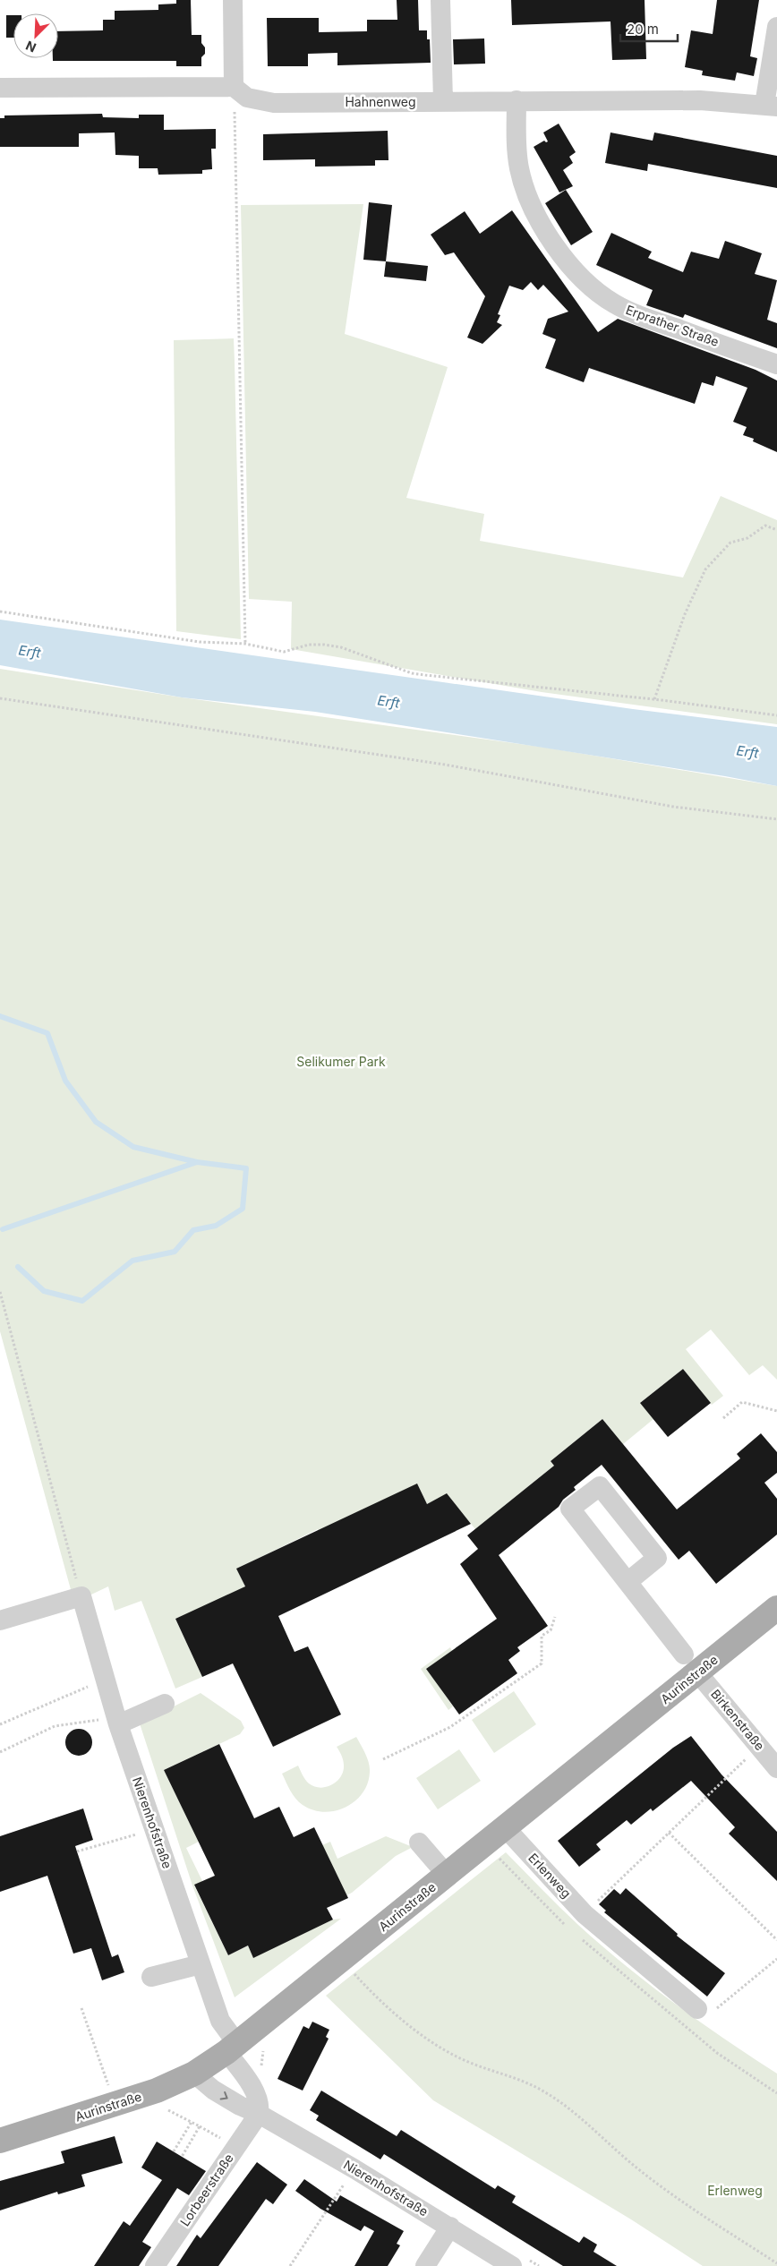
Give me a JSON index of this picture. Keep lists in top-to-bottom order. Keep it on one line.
{"streets":{"main road":["Aurinstraße"],"street":["Hahnenweg","Erprather Straße","Birkenstraße","Nierenhofstraße","Erlenweg","Lorbeerstraße"]},"crossings":[["Hahnenweg","Erprather Straße"],["Aurinstraße","Birkenstraße"],["Aurinstraße","Nierenhofstraße"],["Aurinstraße","Erlenweg"],["Nierenhofstraße","Lorbeerstraße"]],"water":["Erft"],"parks":["Selikumer Park","Erlenweg"],"scale_bar":"20 m","north":"bottom left"}
